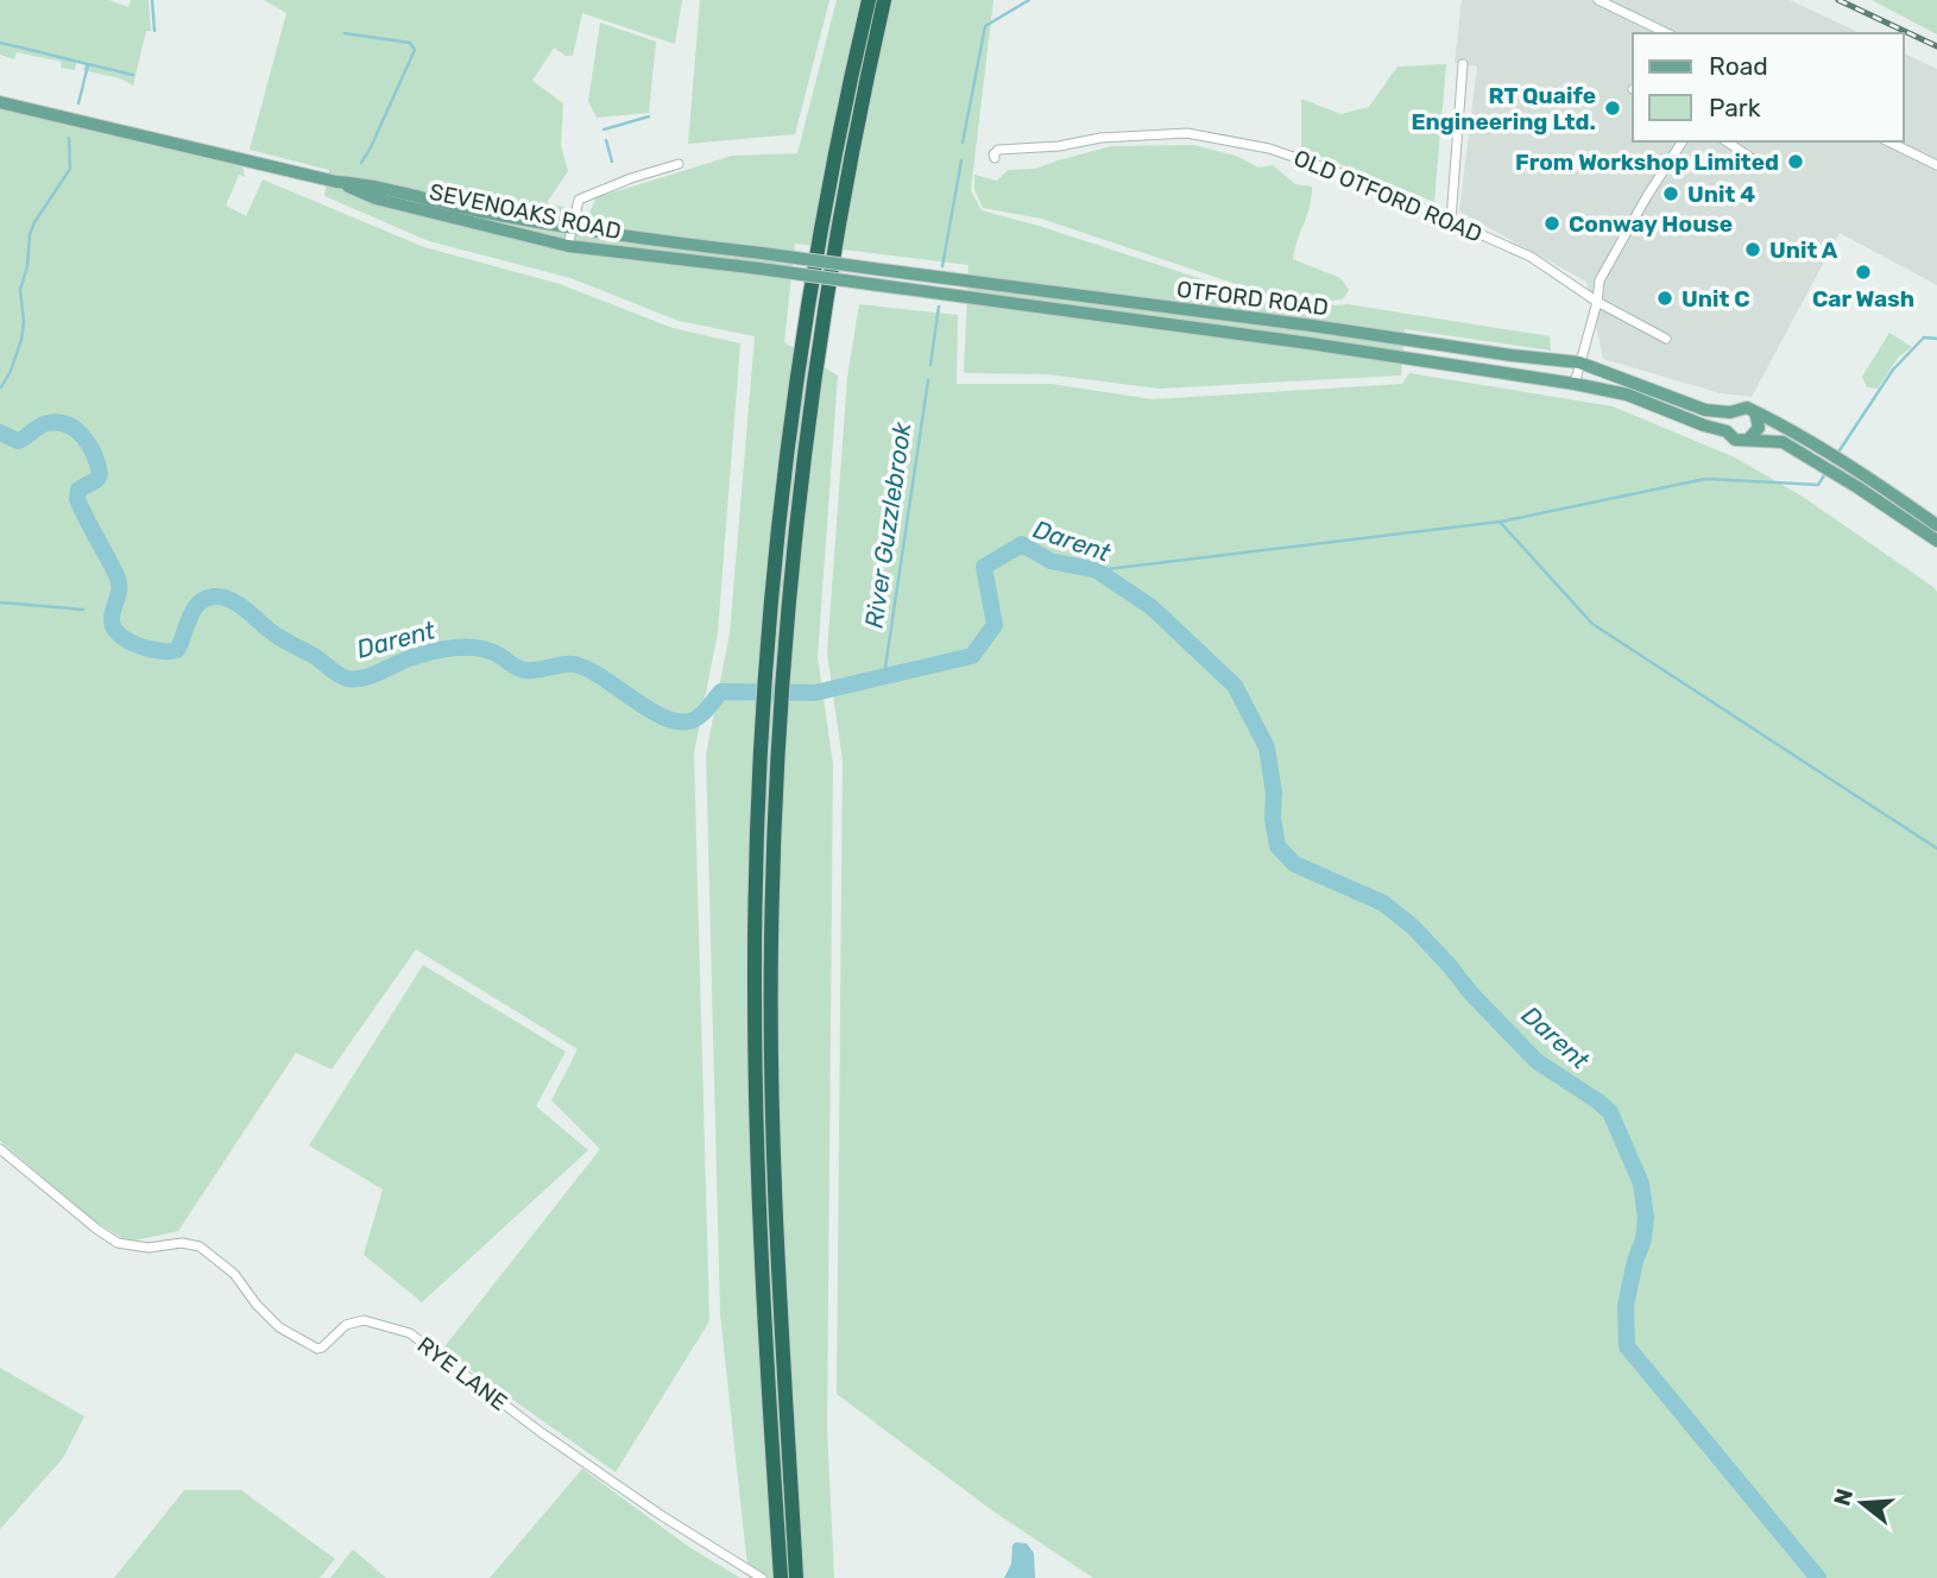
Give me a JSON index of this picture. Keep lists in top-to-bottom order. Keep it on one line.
{"streets":{"main road":["SEVENOAKS ROAD","OTFORD ROAD"],"street":["OLD OTFORD ROAD","RYE LANE"]},"crossings":[["SEVENOAKS ROAD","OTFORD ROAD"]],"water":["River Guzzlebrook","Darent"],"places":["RT Quaife Engineering Ltd.","From Workshop Limited","Unit 4","Conway House","Unit A","Car Wash","Unit C"],"legend":["Road","Park"],"north":"left"}
